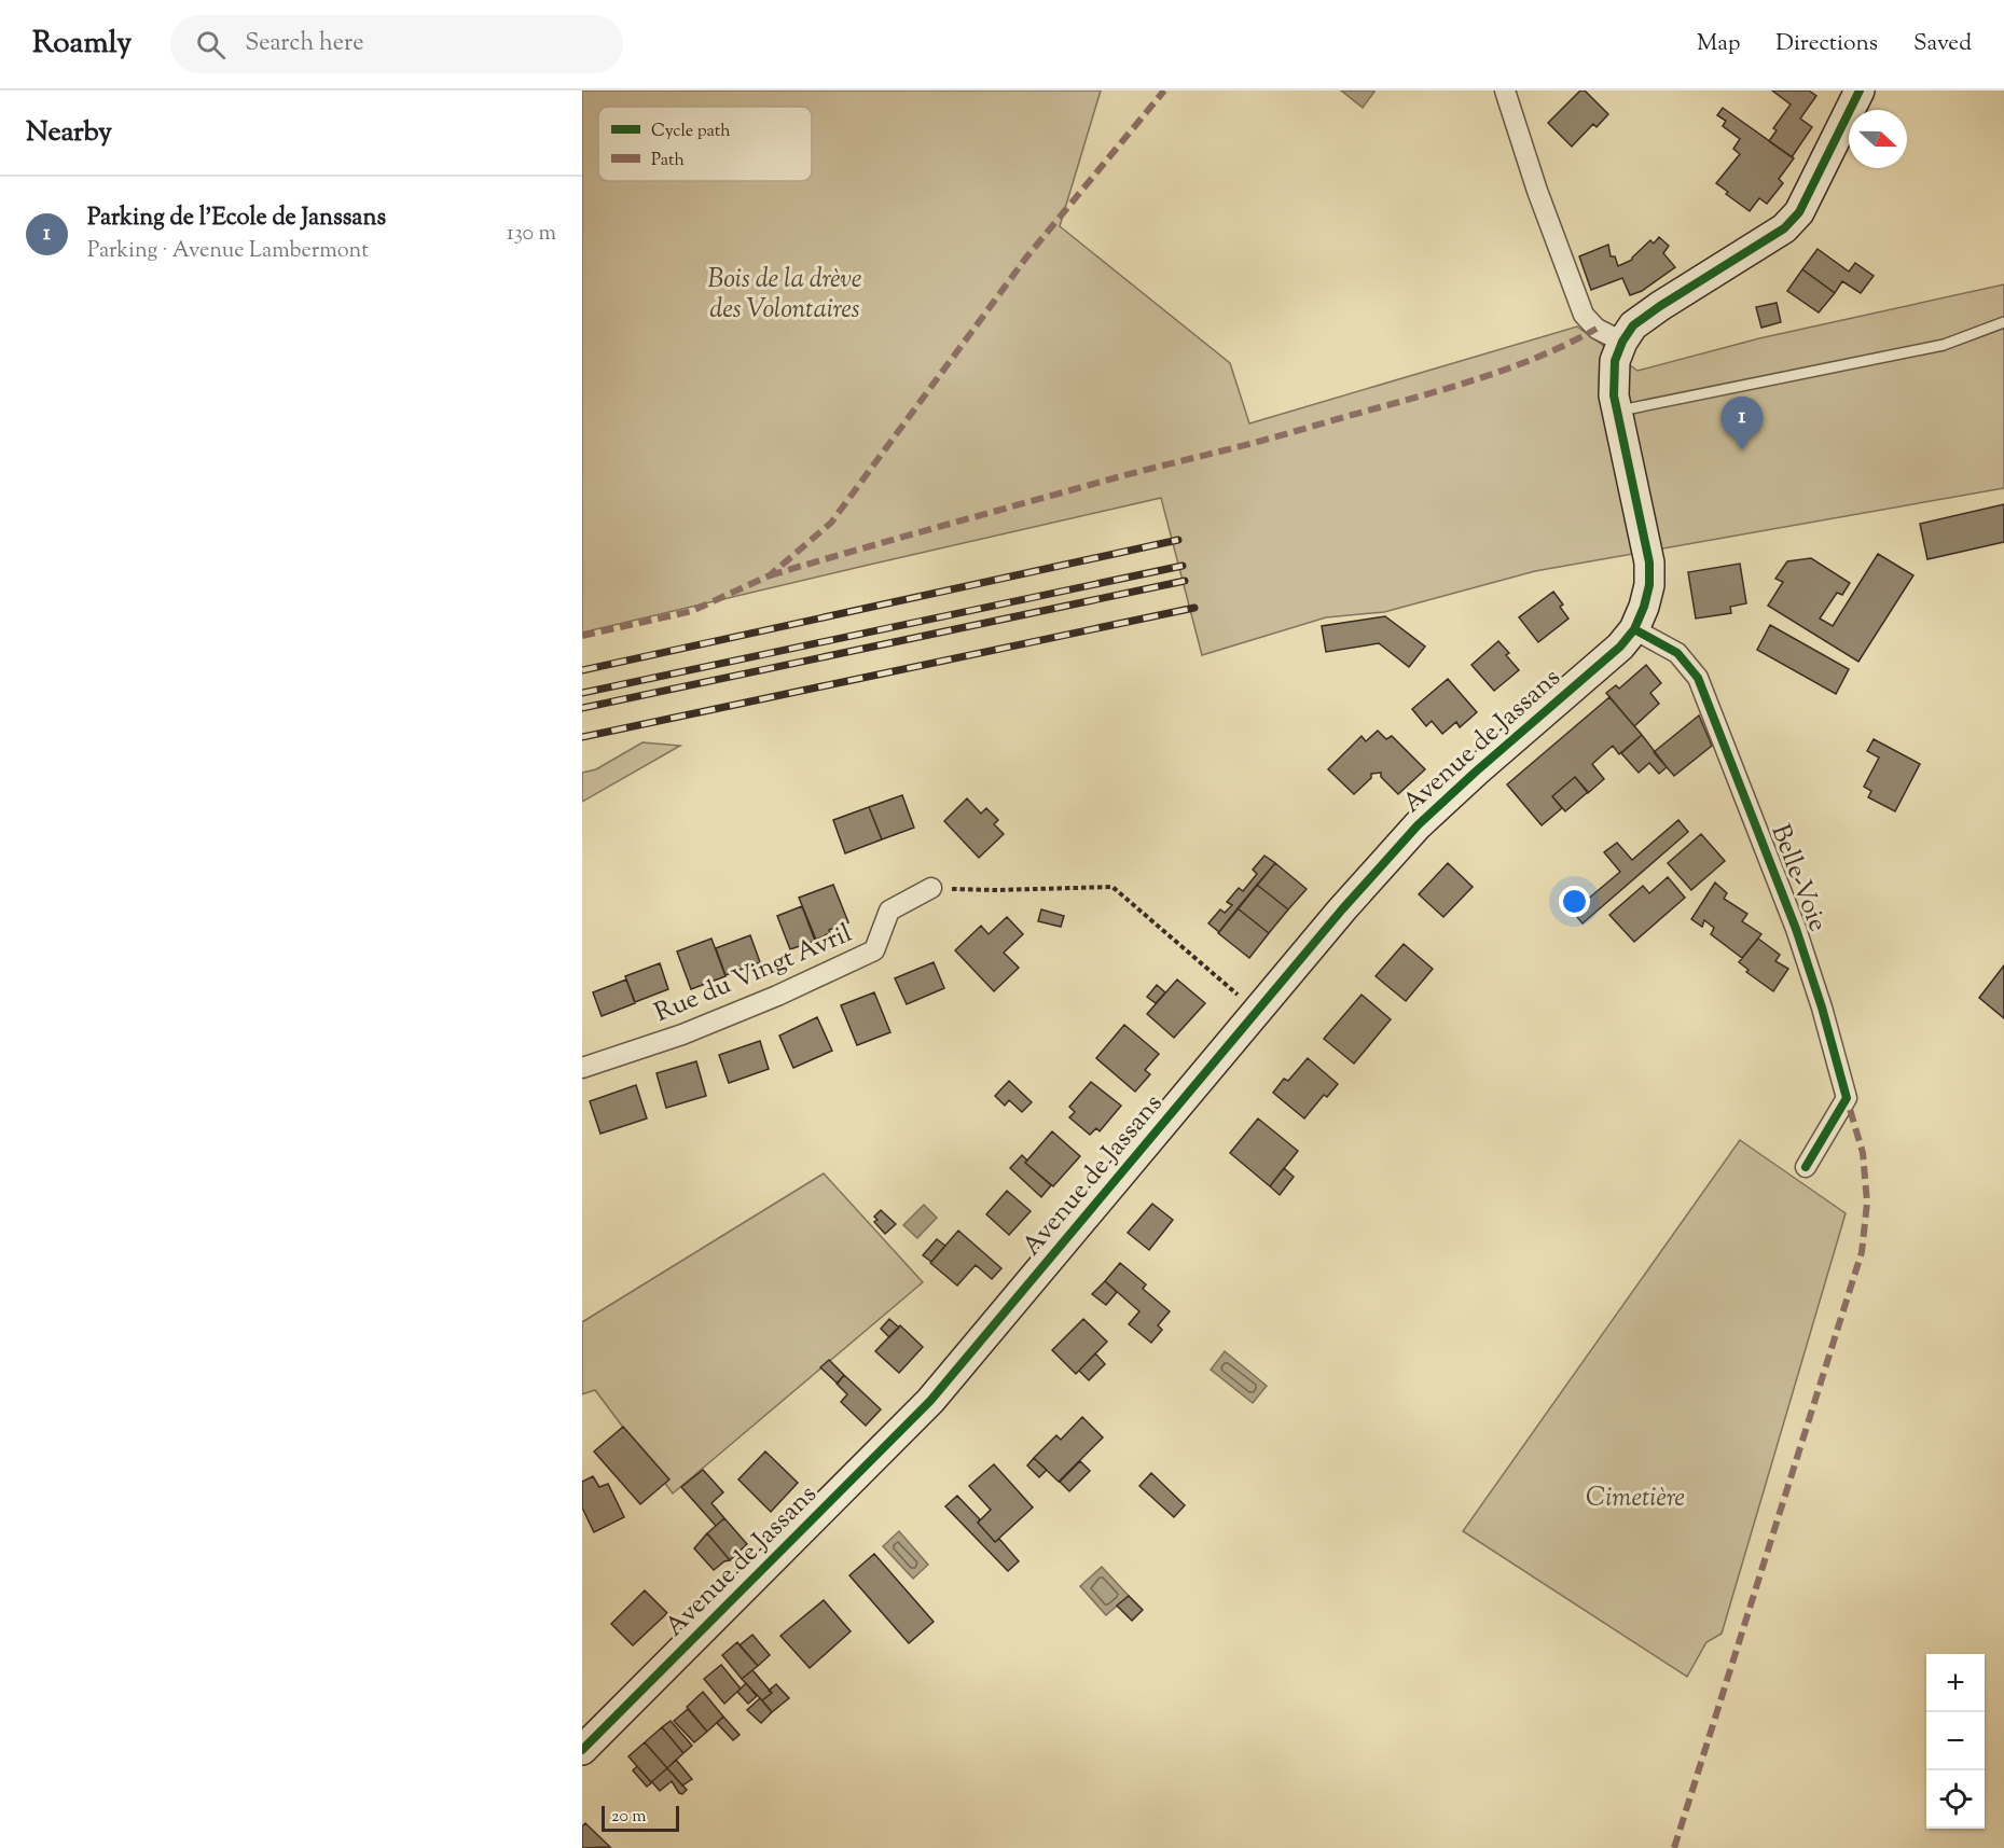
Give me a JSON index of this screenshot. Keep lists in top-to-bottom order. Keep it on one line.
{"streets":{"street":["Avenue de Jassans","Belle-Voie","Rue du Vingt Avril"]},"crossings":[["Avenue de Jassans","Belle-Voie"]],"parks":["Bois de la drève des Volontaires","Cimetière"],"legend":["Cycle path","Path"],"scale_bar":"20 m","north":"right","page":{"header":"Roamly","search":"Search here","nav":["Map","Directions","Saved"],"heading":"Nearby","list":[{"mark":"1","name":"Parking de l'Ecole de Janssans","note":"Parking · Avenue Lambermont","value":"130 m"}],"pins":"1","map_buttons":["+","−"],"scale":"20 m"}}
